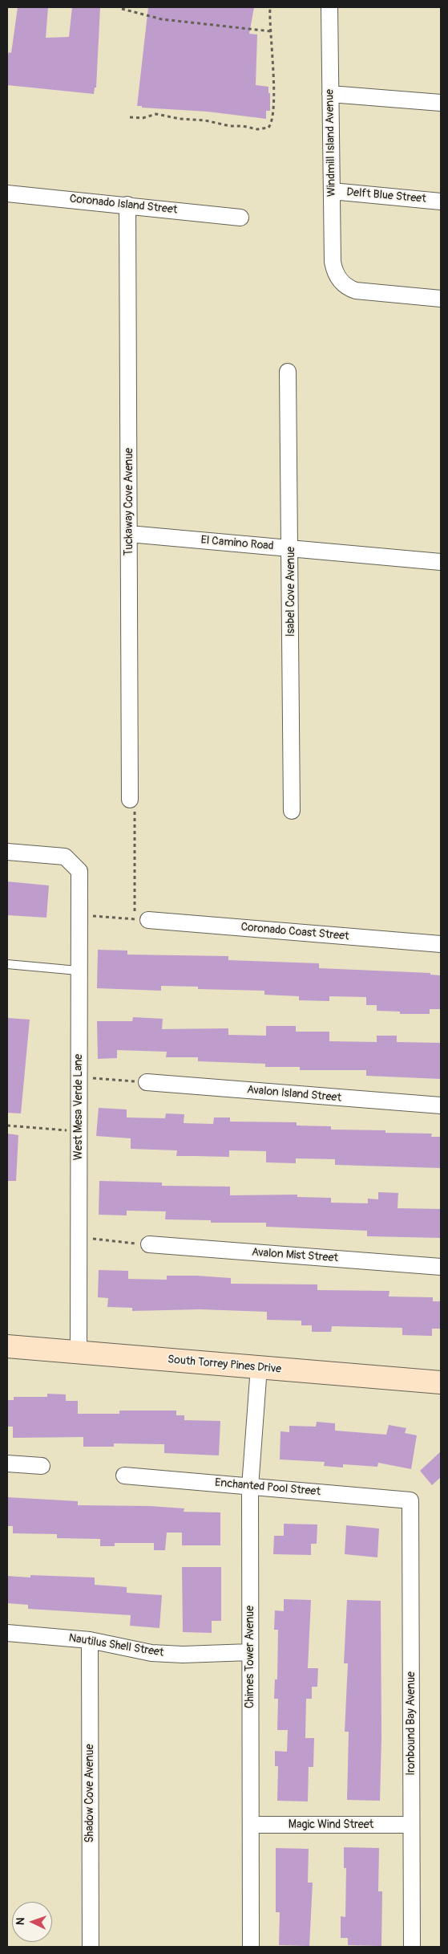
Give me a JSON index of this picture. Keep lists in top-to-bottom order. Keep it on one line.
{"streets":{"street":["Windmill Island Avenue","Delft Blue Street","Coronado Island Street","Tuckaway Cove Avenue","El Camino Road","Isabel Cove Avenue","Coronado Coast Street","Avalon Island Street","West Mesa Verde Lane","Avalon Mist Street","South Torrey Pines Drive","Enchanted Pool Street","Nautilus Shell Street","Chimes Tower Avenue","Ironbound Bay Avenue","Shadow Cove Avenue","Magic Wind Street"]},"crossings":[["Windmill Island Avenue","Delft Blue Street"],["Coronado Island Street","Tuckaway Cove Avenue"],["Tuckaway Cove Avenue","El Camino Road"],["El Camino Road","Isabel Cove Avenue"],["West Mesa Verde Lane","South Torrey Pines Drive"],["South Torrey Pines Drive","Chimes Tower Avenue"],["Enchanted Pool Street","Chimes Tower Avenue"],["Enchanted Pool Street","Ironbound Bay Avenue"],["Nautilus Shell Street","Chimes Tower Avenue"],["Nautilus Shell Street","Shadow Cove Avenue"],["Chimes Tower Avenue","Magic Wind Street"],["Ironbound Bay Avenue","Magic Wind Street"]],"north":"left"}
